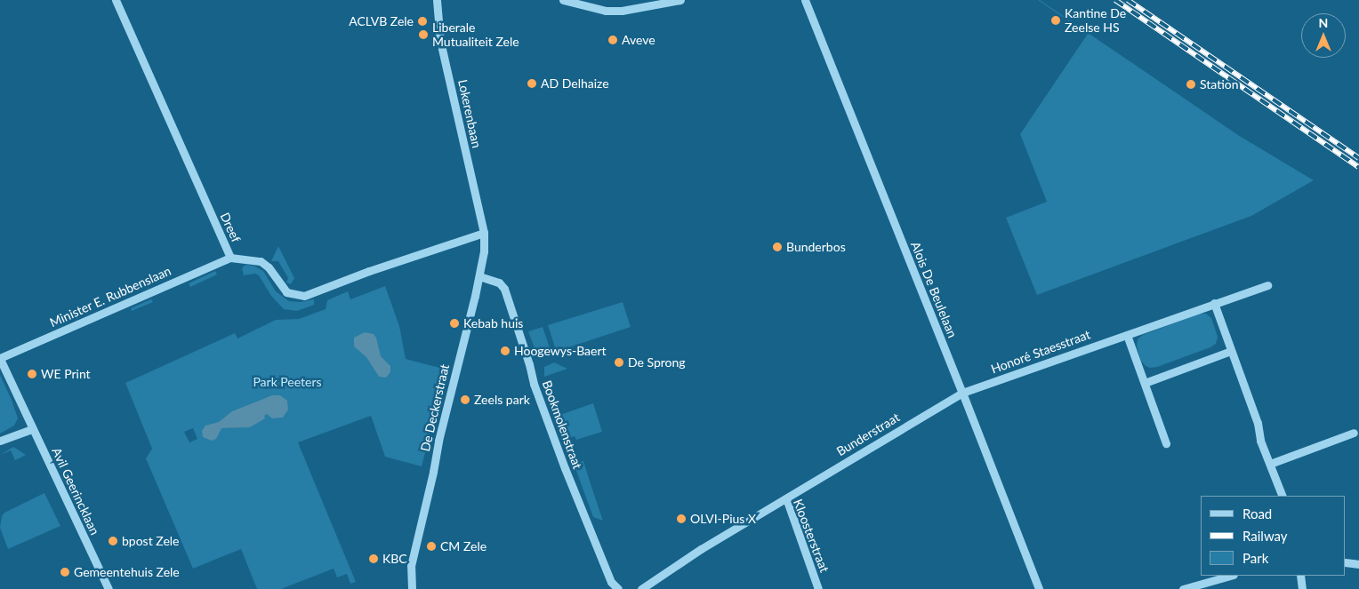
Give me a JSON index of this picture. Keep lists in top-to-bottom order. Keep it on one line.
{"streets":{"street":["Lokerenbaan","Dreef","Alois De Beulelaan","Minister E. Rubbenslaan","Honoré Staesstraat","De Deckerstraat","Bookmolenstraat","Bunderstraat","Avil Geerincklaan","Kloosterstraat"]},"crossings":[["Lokerenbaan","Dreef"],["Lokerenbaan","De Deckerstraat"],["Dreef","Minister E. Rubbenslaan"],["Dreef","De Deckerstraat"],["Alois De Beulelaan","Honoré Staesstraat"],["Alois De Beulelaan","Bunderstraat"],["Minister E. Rubbenslaan","Avil Geerincklaan"],["Honoré Staesstraat","Bunderstraat"],["De Deckerstraat","Bookmolenstraat"],["Bunderstraat","Kloosterstraat"]],"parks":["Park Peeters"],"places":["Kantine De Zeelse HS","ACLVB Zele","Liberale Mutualiteit Zele","Aveve","AD Delhaize","Station","Bunderbos","Kebab huis","Hoogewys-Baert","De Sprong","WE Print","Zeels park","OLVI-Pius X","bpost Zele","CM Zele","KBC","Gemeentehuis Zele"],"legend":["Road","Railway","Park"],"north":"top"}
